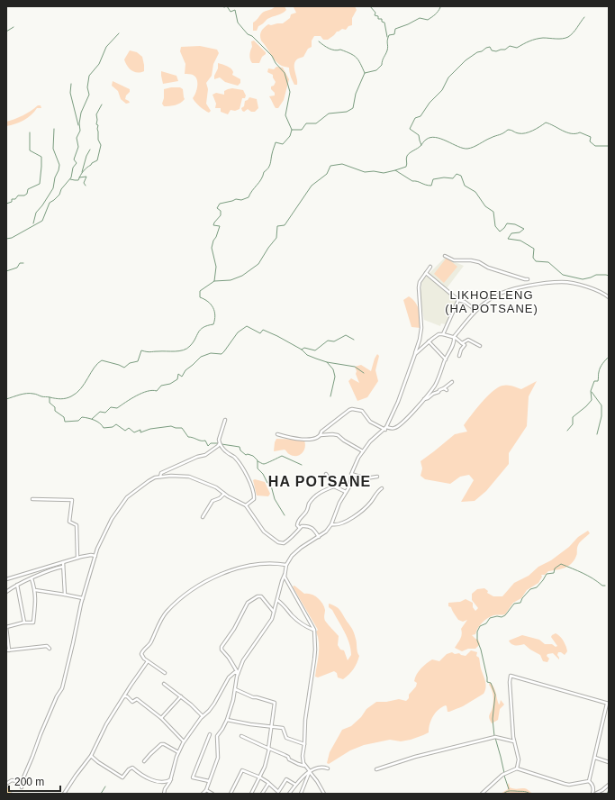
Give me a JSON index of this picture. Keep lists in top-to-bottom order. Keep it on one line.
{"districts":["LIKHOELENG (HA POTSANE)","HA POTSANE"],"scale_bar":"200 m"}
